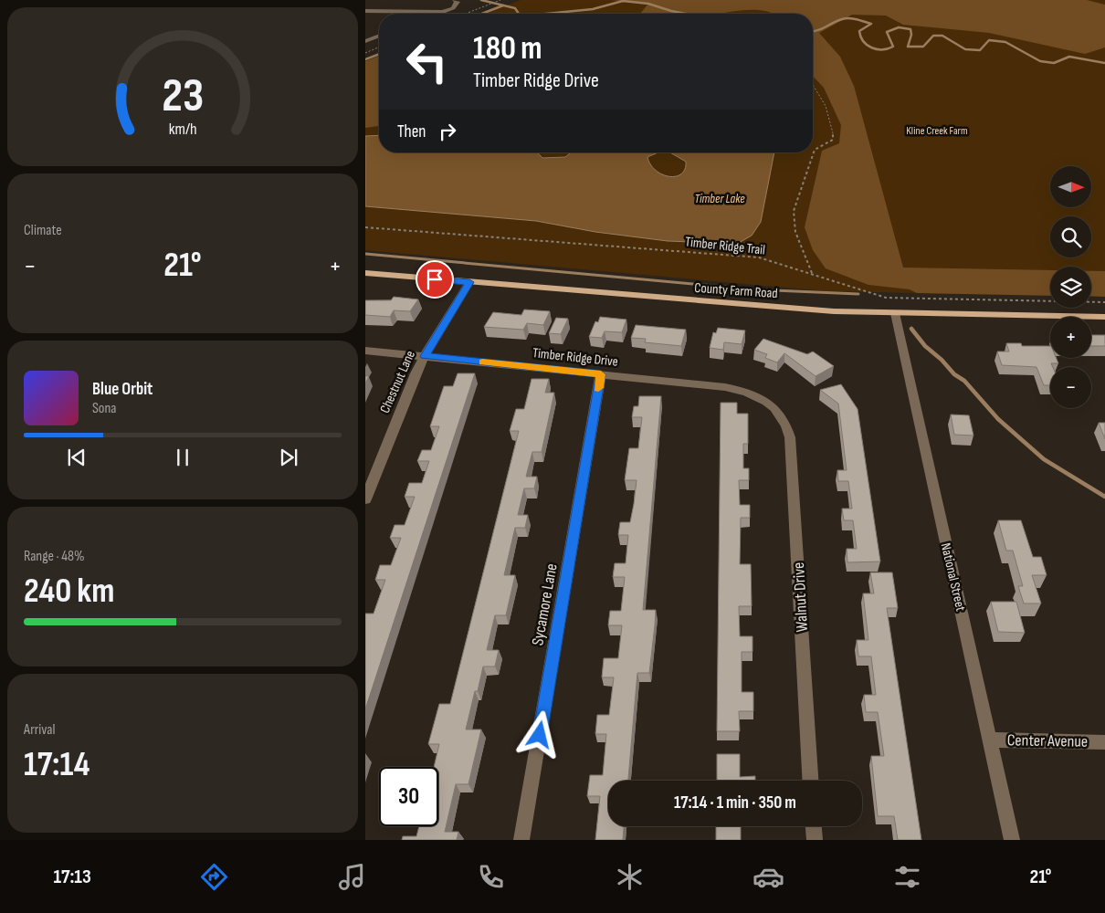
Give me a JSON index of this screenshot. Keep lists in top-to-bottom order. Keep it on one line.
{"streets":{"main road":["County Farm Road"],"street":["Timber Ridge Drive","Chestnut Lane","National Street","Walnut Drive","Sycamore Lane","Center Avenue"],"path":["Timber Ridge Trail"]},"crossings":[["County Farm Road","Chestnut Lane"],["County Farm Road","National Street"],["Timber Ridge Drive","Chestnut Lane"],["Timber Ridge Drive","Walnut Drive"],["Timber Ridge Drive","Sycamore Lane"],["National Street","Center Avenue"]],"water":["Timber Lake"],"parks":["Kline Creek Farm"],"north":"right","page":{"turn":["180 m","Timber Ridge Drive"],"then":"Then","map_buttons":["+","−"],"tile":["Climate",["Range · 48%","240 km"],["Arrival","17:14"]],"heat":["−","21°","+"],"song":["Blue Orbit","Sona"],"limit":"30","trip":"17:14 · 1 min · 350 m","tabs":["17:13","21°"],"gauge":["23","km/h"]}}
